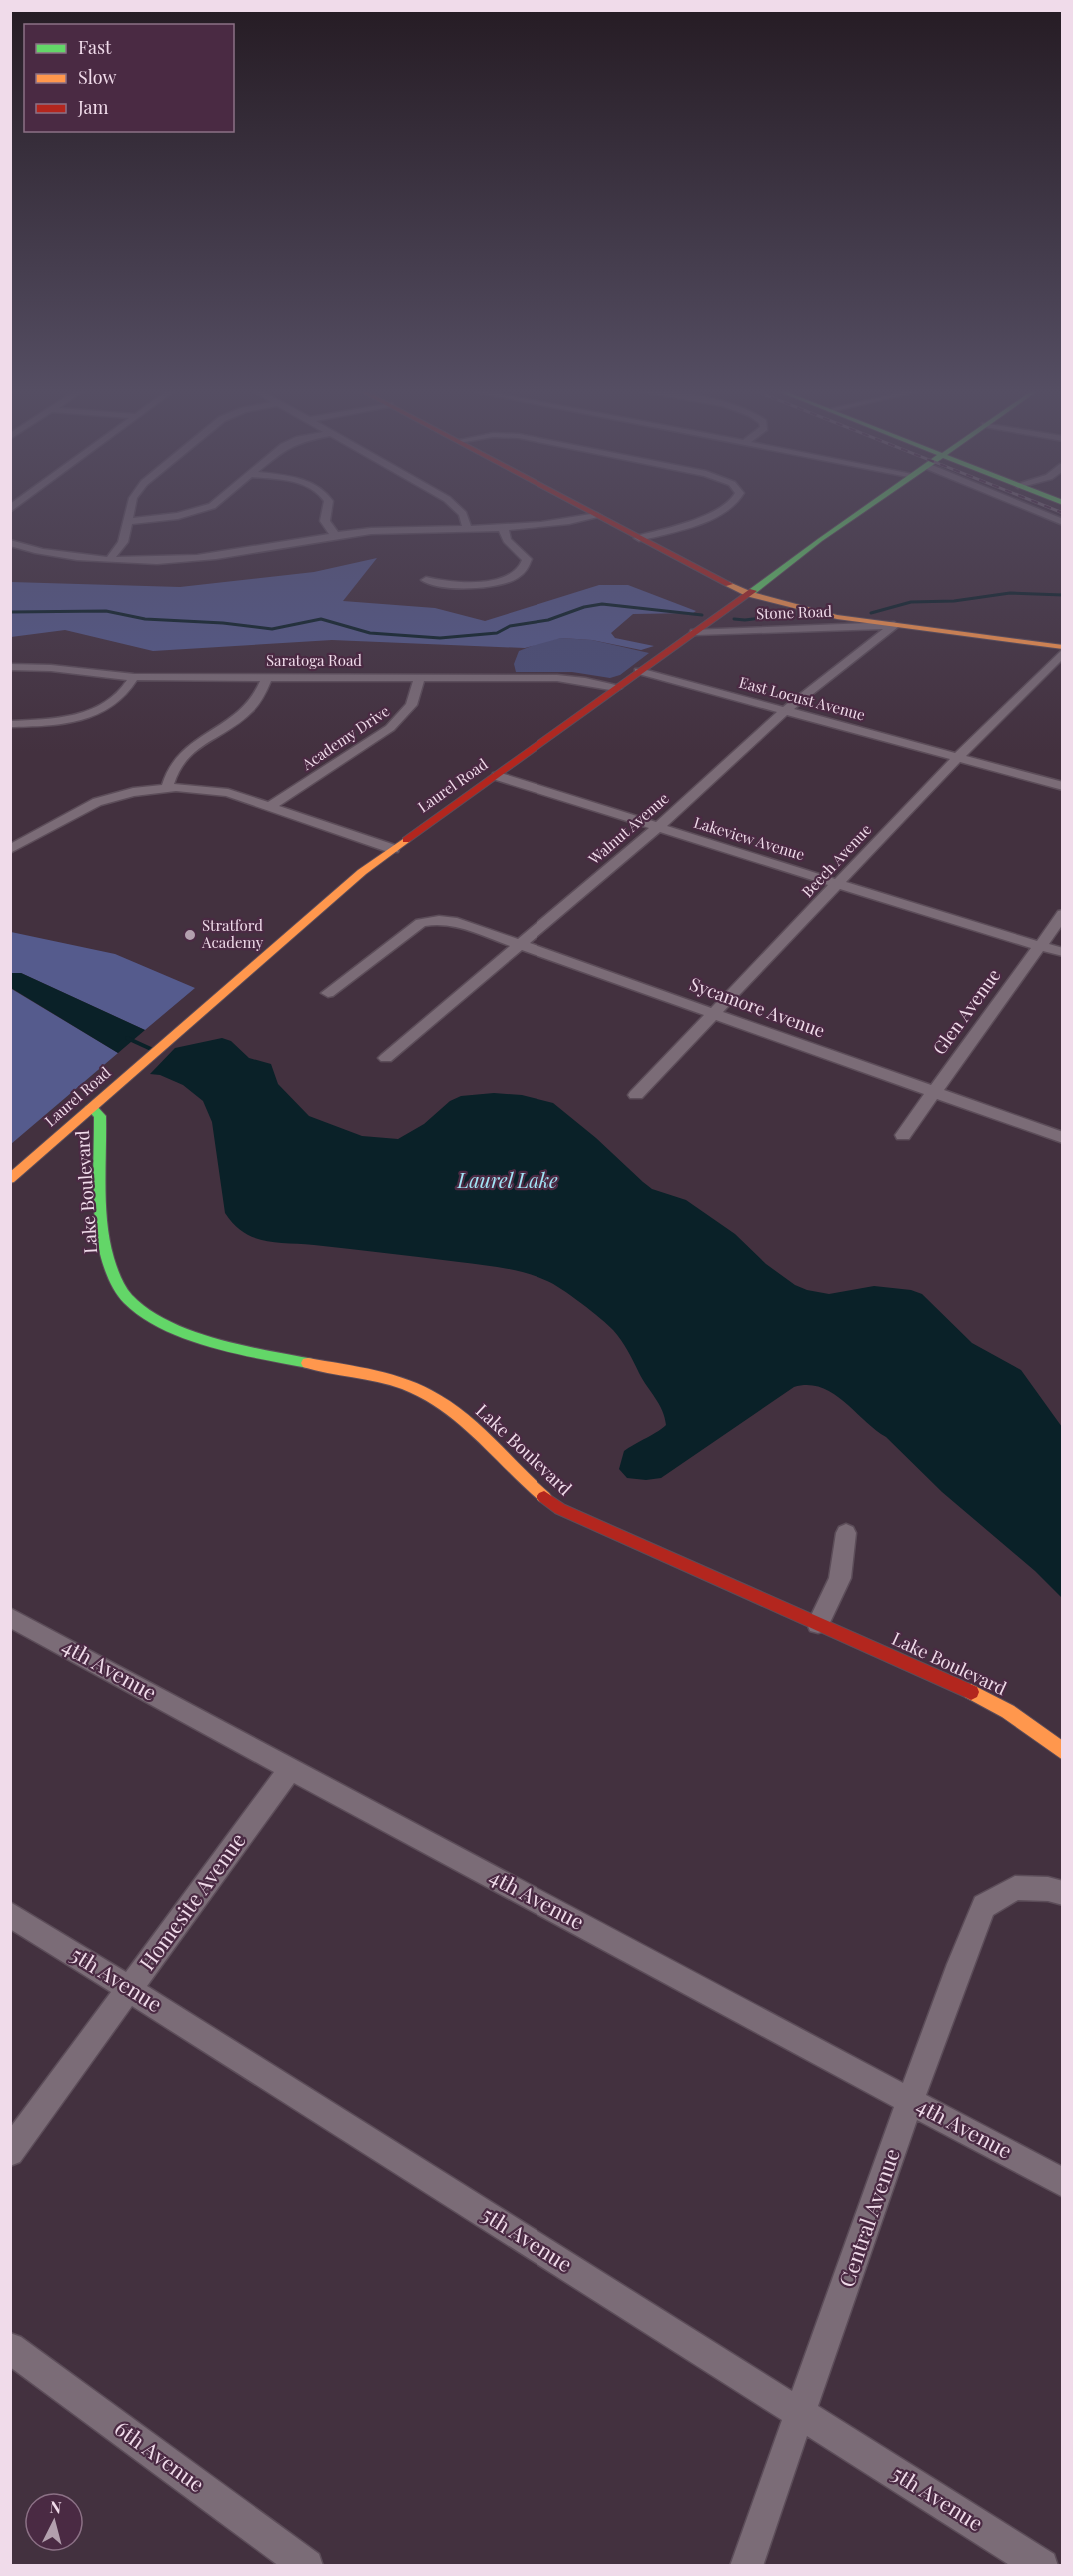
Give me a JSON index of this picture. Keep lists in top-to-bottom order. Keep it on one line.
{"streets":{"street":["Stone Road","Saratoga Road","East Locust Avenue","Academy Drive","Laurel Road","Walnut Avenue","Lakeview Avenue","Beech Avenue","Sycamore Avenue","Glen Avenue","Lake Boulevard","4th Avenue","Homesite Avenue","5th Avenue","Central Avenue","6th Avenue"]},"crossings":[["Stone Road","Laurel Road"],["Stone Road","Walnut Avenue"],["Saratoga Road","Academy Drive"],["Saratoga Road","Laurel Road"],["East Locust Avenue","Laurel Road"],["East Locust Avenue","Walnut Avenue"],["East Locust Avenue","Beech Avenue"],["Laurel Road","Lakeview Avenue"],["Laurel Road","Lake Boulevard"],["Walnut Avenue","Lakeview Avenue"],["Walnut Avenue","Sycamore Avenue"],["Lakeview Avenue","Beech Avenue"],["Lakeview Avenue","Glen Avenue"],["Beech Avenue","Sycamore Avenue"],["Sycamore Avenue","Glen Avenue"],["4th Avenue","Homesite Avenue"],["4th Avenue","Central Avenue"],["Homesite Avenue","5th Avenue"],["5th Avenue","Central Avenue"]],"water":["Laurel Lake"],"places":["Stratford Academy"],"legend":["Fast","Slow","Jam"],"north":"top"}
